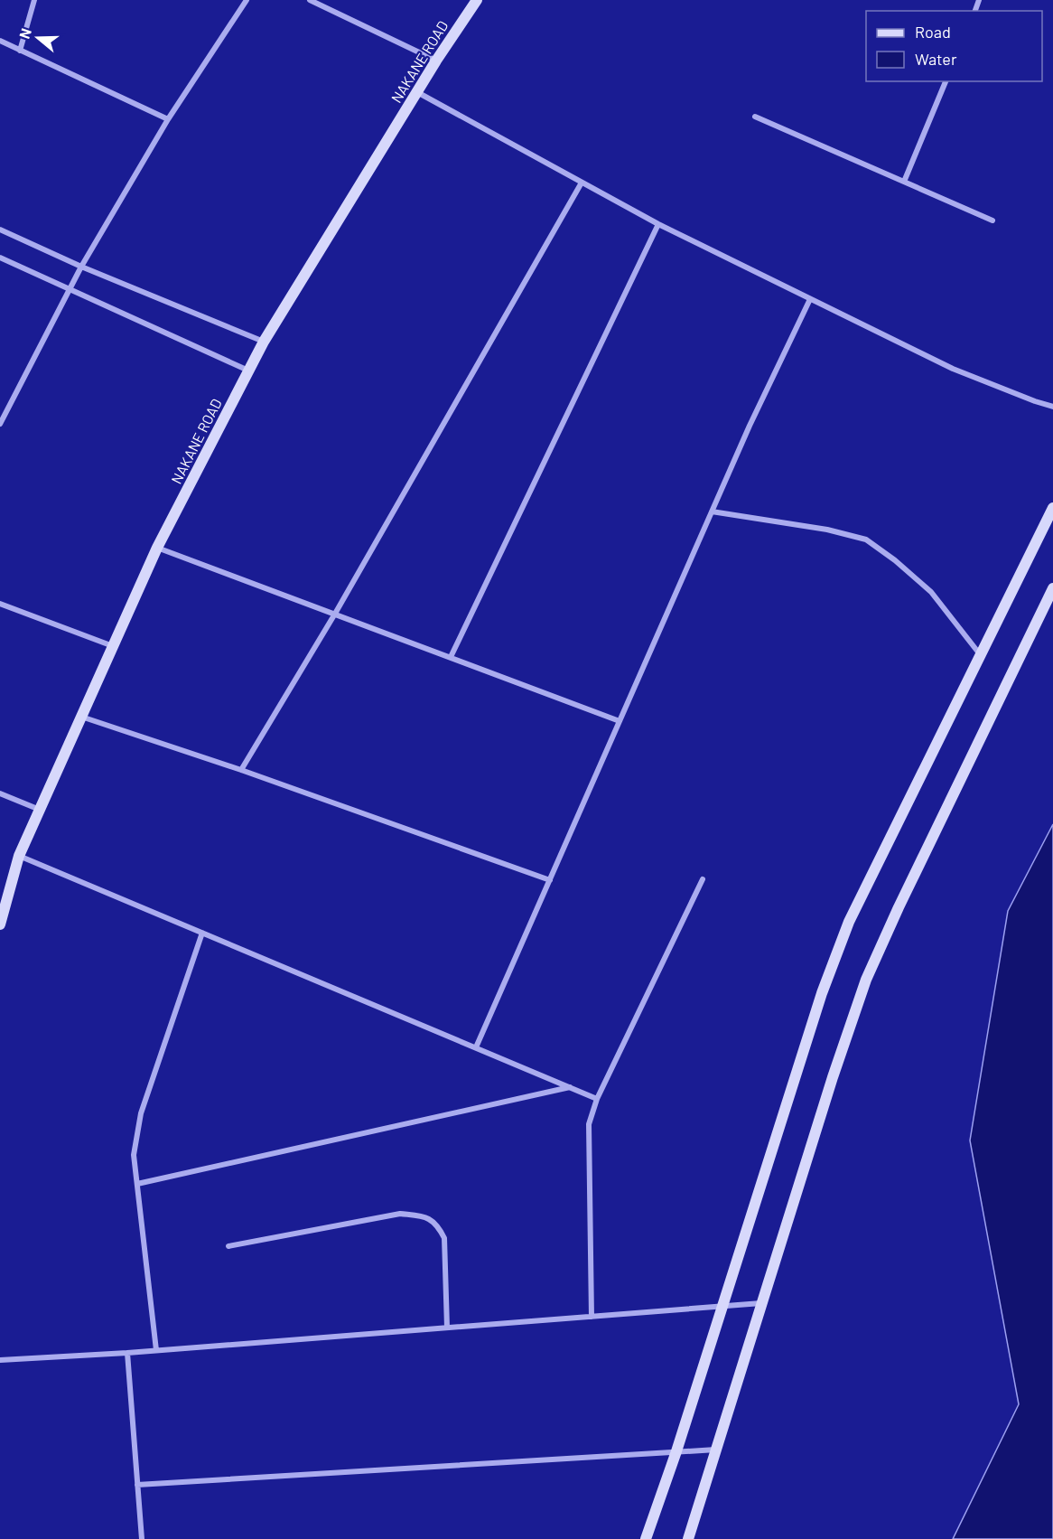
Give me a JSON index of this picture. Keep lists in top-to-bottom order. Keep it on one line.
{"streets":{"street":["NAKANE ROAD"]},"legend":["Road","Water"],"north":"left"}
